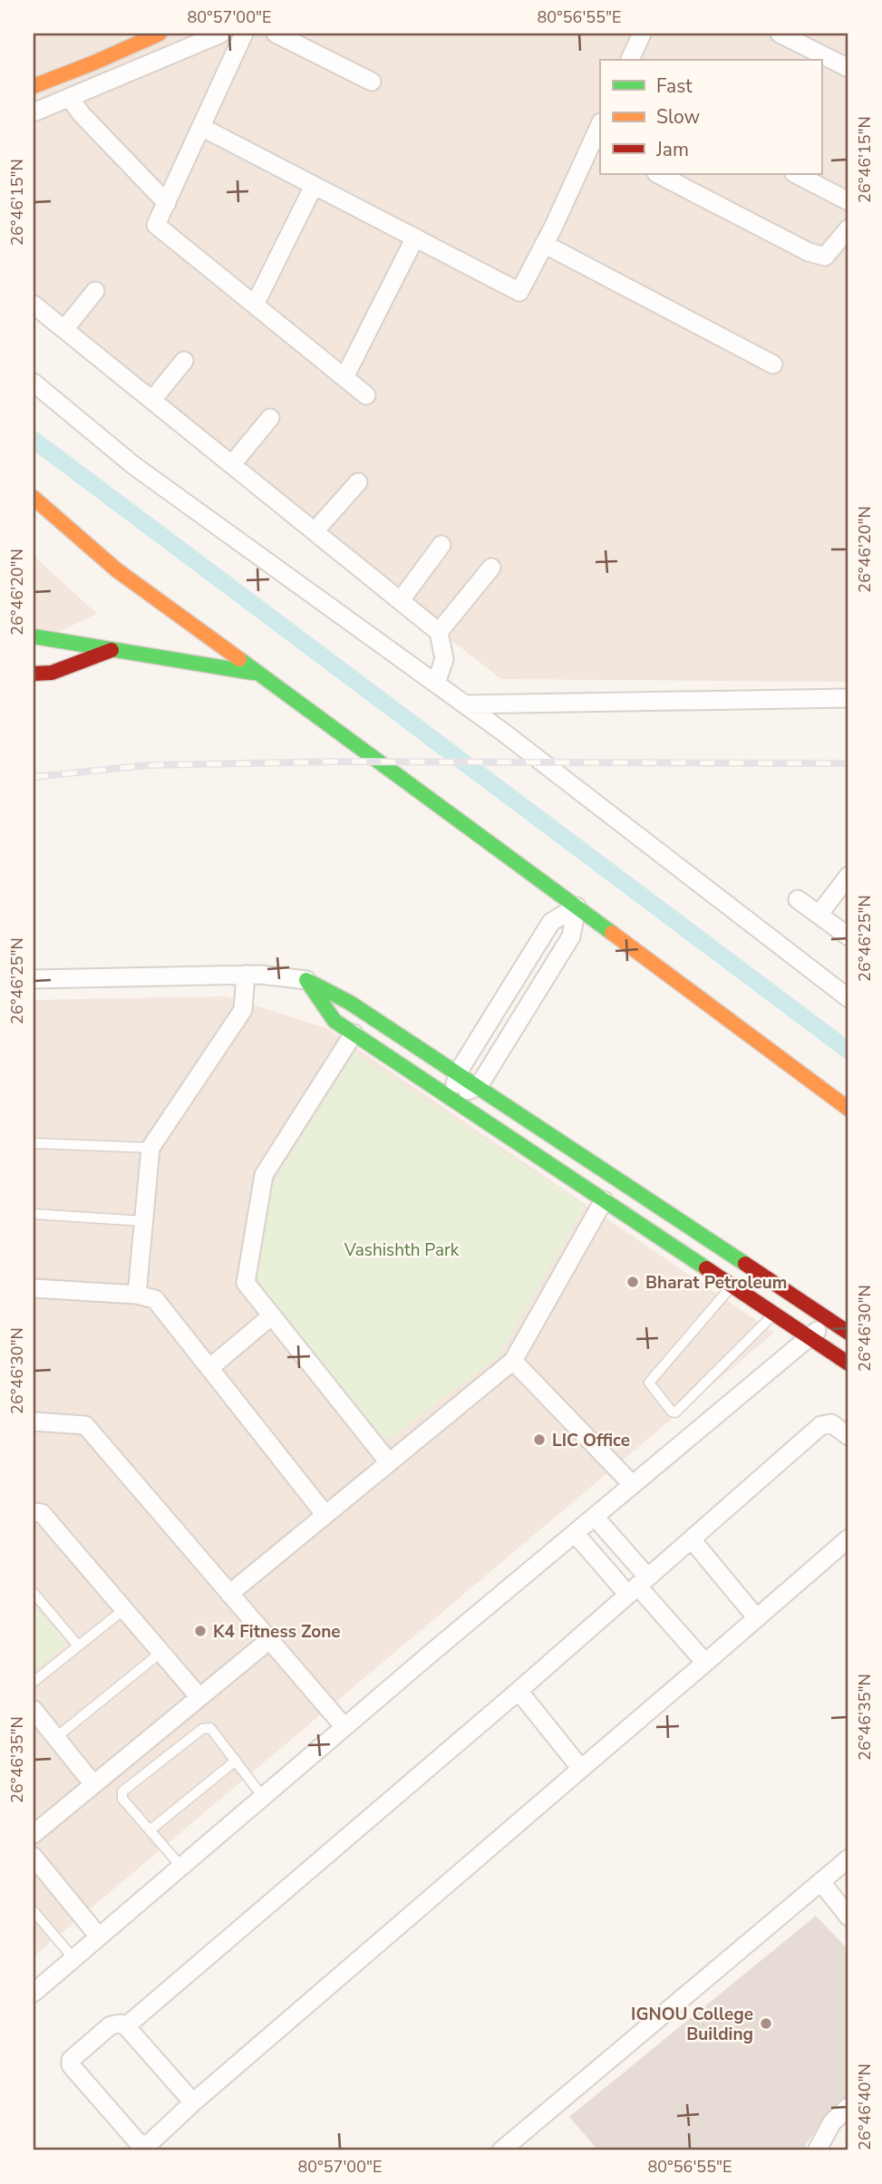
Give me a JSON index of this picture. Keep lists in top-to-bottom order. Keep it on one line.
{"parks":["Vashishth Park"],"places":["Bharat Petroleum","LIC Office","K4 Fitness Zone","IGNOU College Building"],"legend":["Fast","Slow","Jam"],"coordinates":["80°57'00\"E","80°56'55\"E","26°46'15\"N","26°46'20\"N","26°46'25\"N","26°46'30\"N","26°46'35\"N","26°46'40\"N"]}
